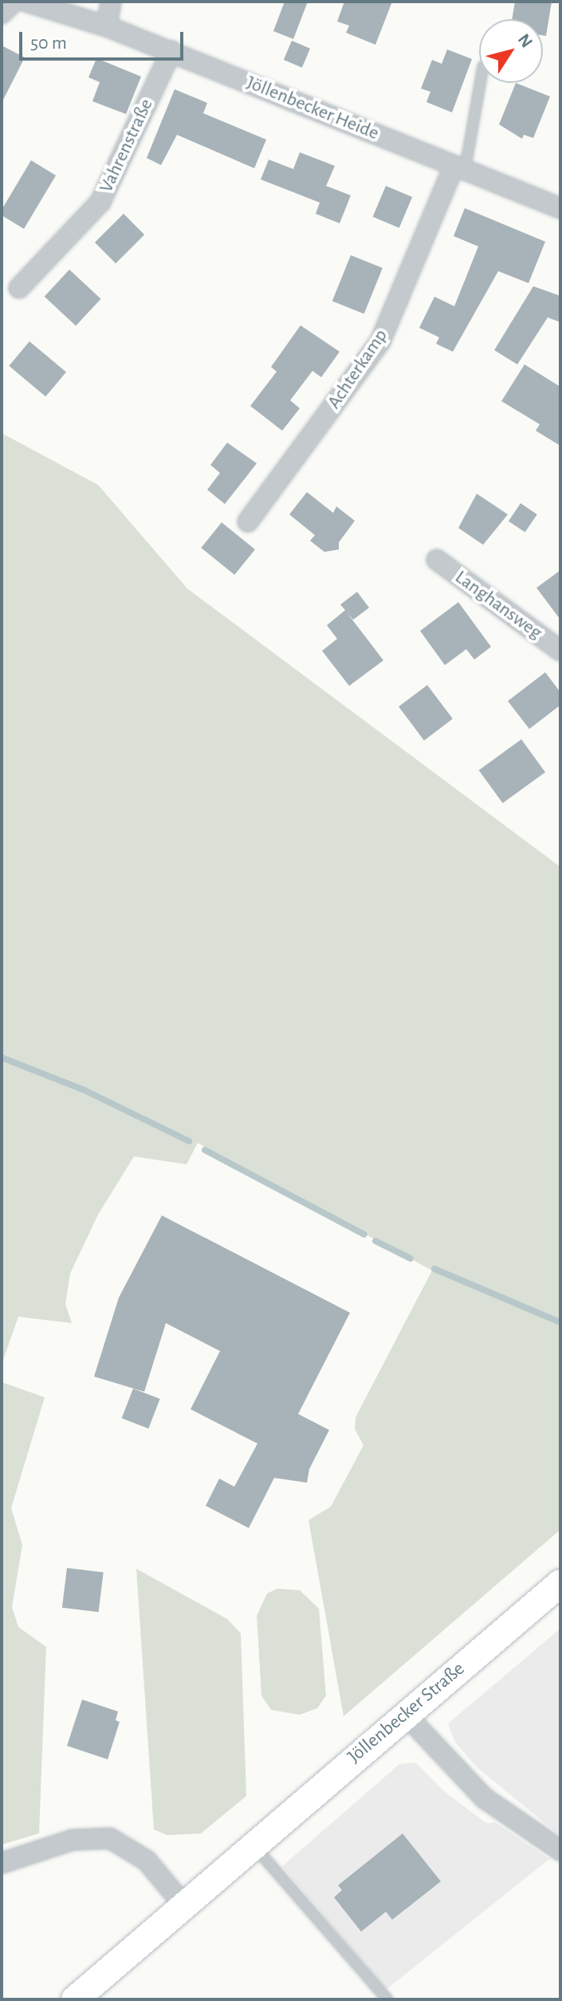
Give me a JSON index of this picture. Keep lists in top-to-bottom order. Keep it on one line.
{"streets":{"main road":["Jöllenbecker Straße"],"street":["Jöllenbecker Heide","Vahrenstraße","Achterkamp","Langhansweg"]},"crossings":[["Jöllenbecker Heide","Vahrenstraße"],["Jöllenbecker Heide","Achterkamp"]],"scale_bar":"50 m","north":"top right"}
